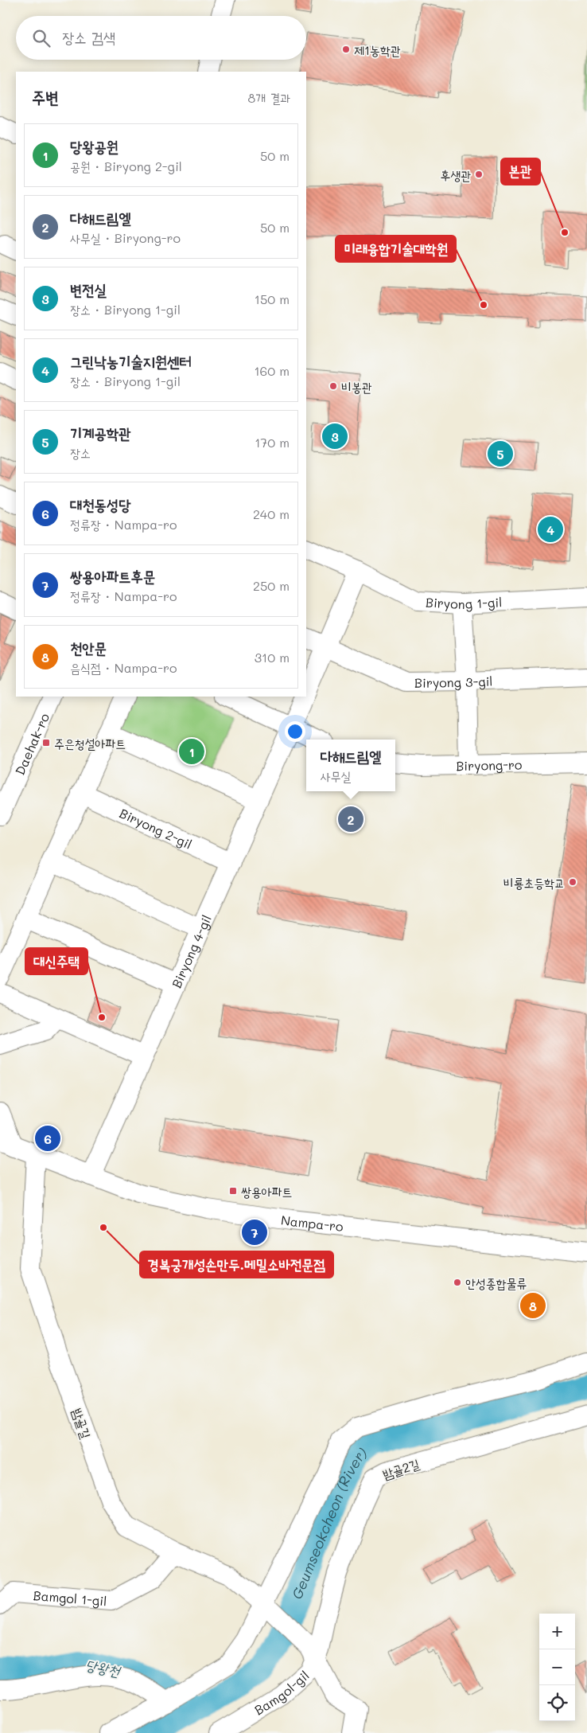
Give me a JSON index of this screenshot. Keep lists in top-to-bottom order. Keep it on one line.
{"streets":{"street":["Biryong 1-gil","Biryong 3-gil","Daehak-ro","Biryong-ro","Biryong 2-gil","Biryong 4-gil","Nampa-ro","밤골길","밤골2길","Bamgol 1-gil","Bamgol-gil"]},"crossings":[["Biryong 1-gil","Biryong 4-gil"],["Biryong 3-gil","Biryong 4-gil"],["Biryong 2-gil","Biryong 4-gil"],["Biryong 4-gil","Nampa-ro"],["Nampa-ro","밤골길"],["밤골길","Bamgol 1-gil"],["밤골길","Bamgol-gil"],["밤골2길","Bamgol-gil"]],"water":["Geumseokcheon (River)","당왕천"],"places":{"other":["제1농학관","후생관","본관","미래융합기술대학원","비봉관","비룡초등학교","대신주택","경복궁개성손만두.메밀소바전문점","안성종합물류"],"transit":["주은청설아파트","쌍용아파트"]},"page":{"search":"장소 검색","heading":["주변","8개 결과"],"list":[{"mark":"1","name":"당왕공원","note":"공원 · Biryong 2-gil","value":"50 m"},{"mark":"2","name":"다해드림엘","note":"사무실 · Biryong-ro","value":"50 m"},{"mark":"3","name":"변전실","note":"장소 · Biryong 1-gil","value":"150 m"},{"mark":"4","name":"그린낙농기술지원센터","note":"장소 · Biryong 1-gil","value":"160 m"},{"mark":"5","name":"기계공학관","note":"장소","value":"170 m"},{"mark":"6","name":"대천동성당","note":"정류장 · Nampa-ro","value":"240 m"},{"mark":"7","name":"쌍용아파트후문","note":"정류장 · Nampa-ro","value":"250 m"},{"mark":"8","name":"천안문","note":"음식점 · Nampa-ro","value":"310 m"}],"pins":["3","5","4","1","2","6","7","8"],"popup":["다해드림엘","사무실"],"map_buttons":["+","−"]}}
